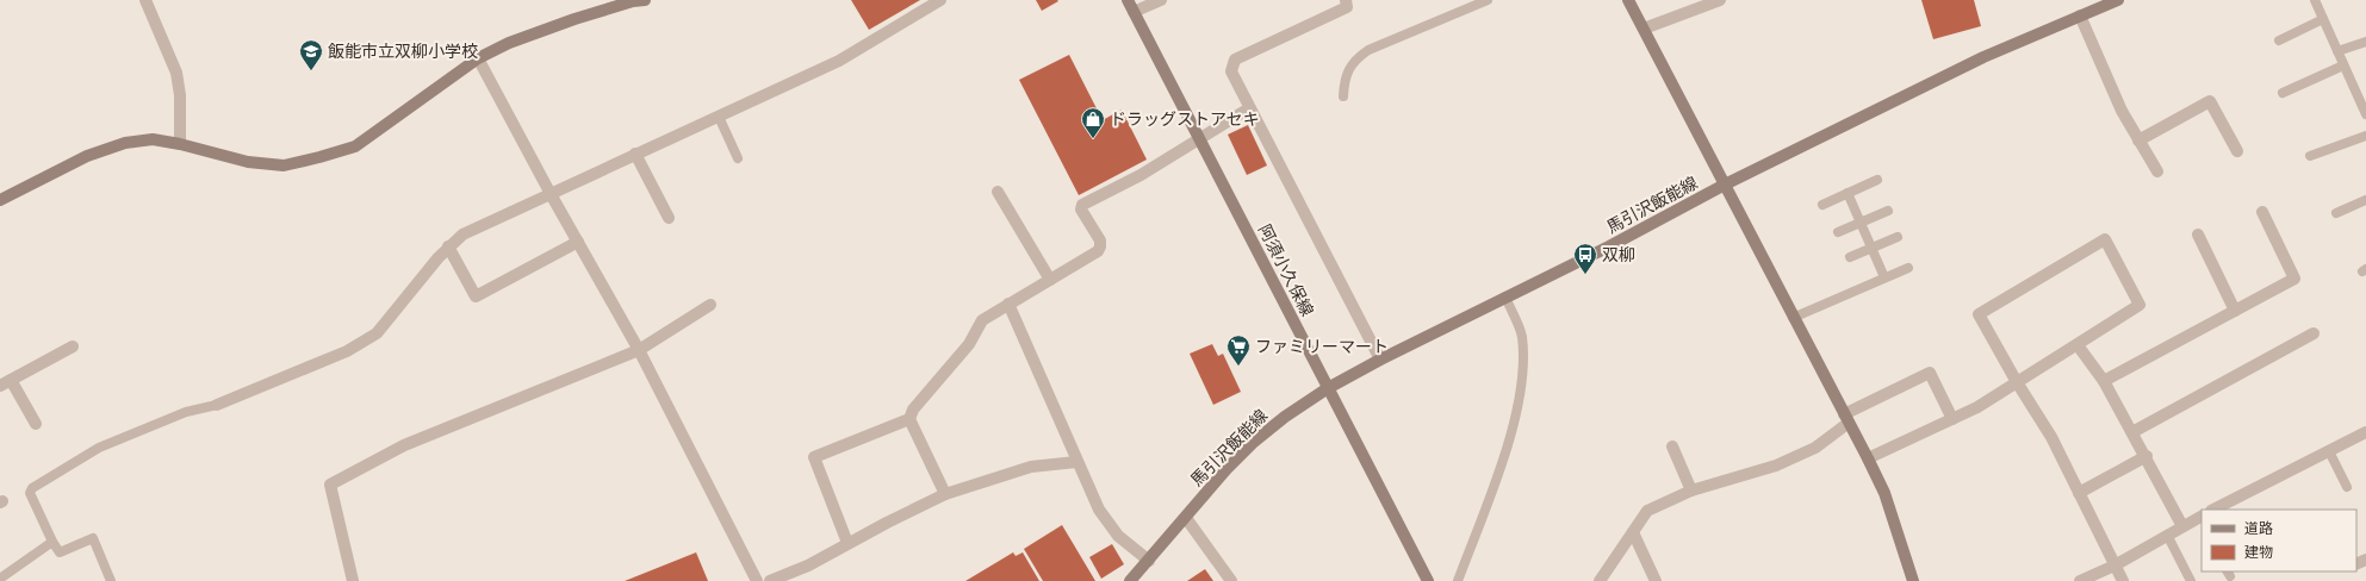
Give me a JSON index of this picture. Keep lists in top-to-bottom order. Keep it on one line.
{"streets":{"street":["馬引沢飯能線","阿須小久保線"]},"crossings":[["馬引沢飯能線","阿須小久保線"]],"places":{"school or university":["飯能市立双柳小学校"],"shop":["ドラッグストアセキ"],"bus stop":["双柳"],"supermarket":["ファミリーマート"]},"legend":["道路","建物"]}
